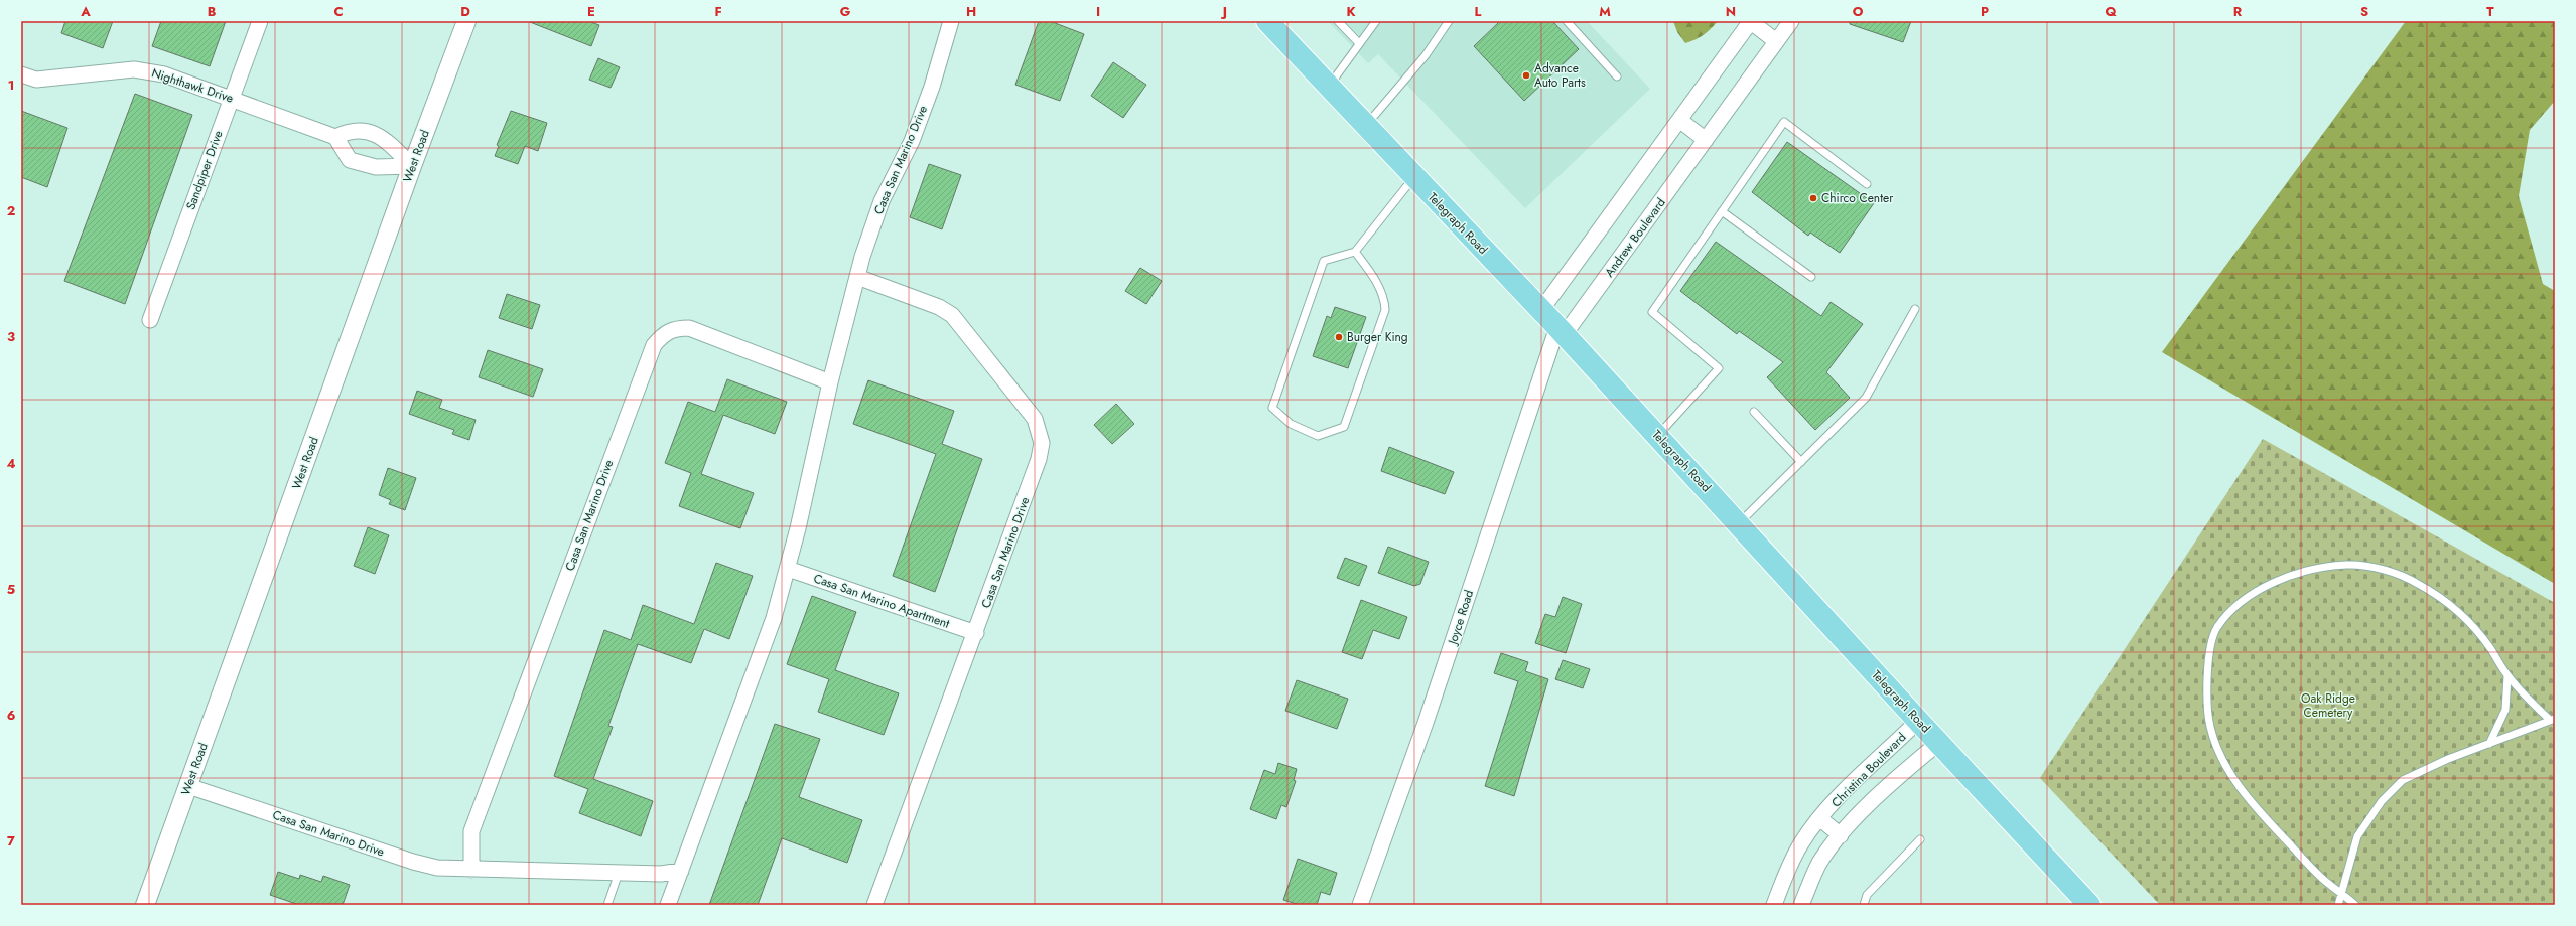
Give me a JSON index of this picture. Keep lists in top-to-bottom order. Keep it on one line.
{"streets":{"main road":["Telegraph Road"],"street":["Nighthawk Drive","West Road","Casa San Marino Drive","Sandpiper Drive","Andrew Boulevard","Casa San Marino Apartment","Joyce Road","Christina Boulevard"]},"crossings":[["Nighthawk Drive","Sandpiper Drive"],["West Road","Casa San Marino Drive"],["Casa San Marino Drive","Casa San Marino Apartment"],["Telegraph Road","Andrew Boulevard"],["Telegraph Road","Joyce Road"],["Telegraph Road","Christina Boulevard"],["Andrew Boulevard","Joyce Road"]],"parks":["Oak Ridge Cemetery"],"places":["Advance Auto Parts","Chirco Center","Burger King"],"grid":{"columns":["A","B","C","D","E","F","G","H","I","J","K","L","M","N","O","P","Q","R","S","T"],"rows":["1","2","3","4","5","6","7"]}}
